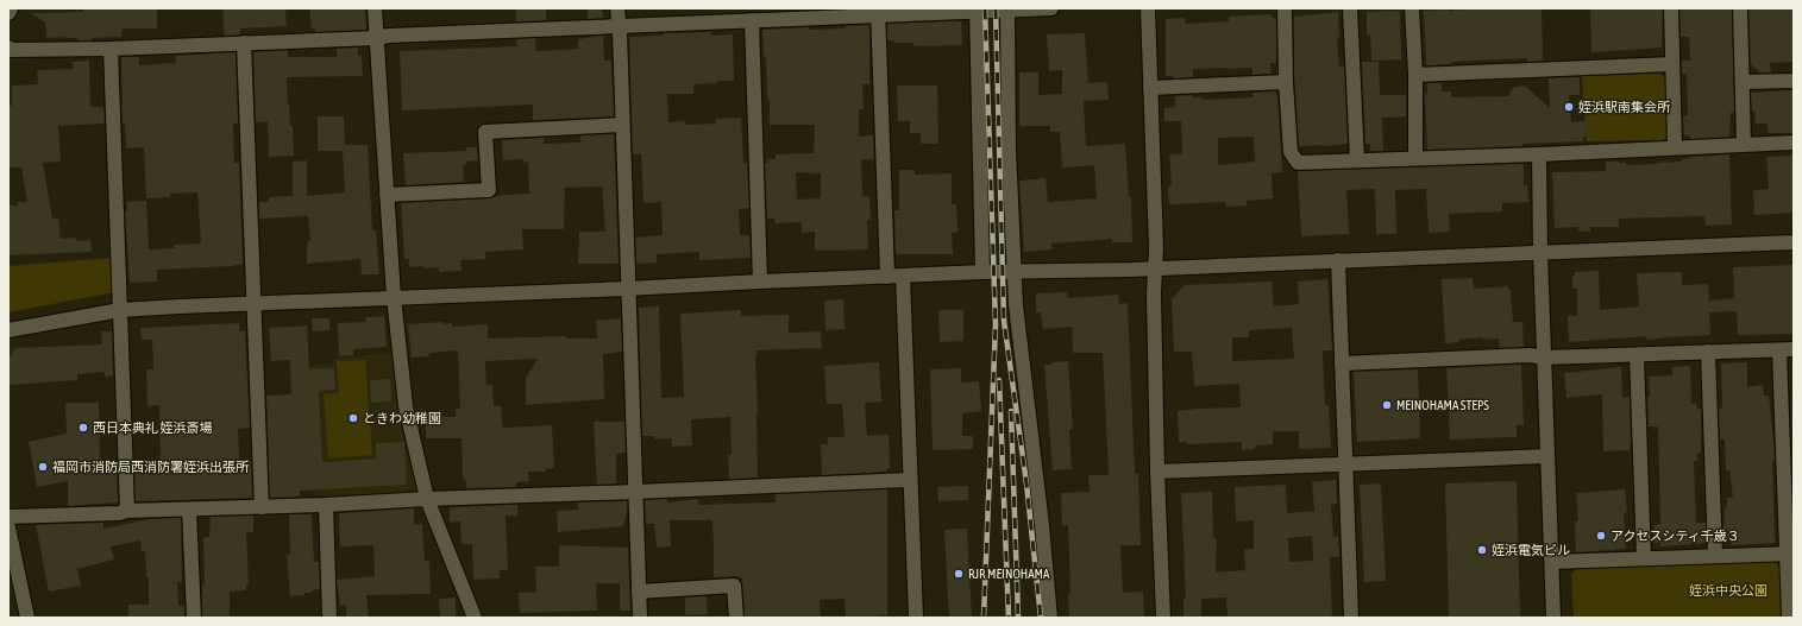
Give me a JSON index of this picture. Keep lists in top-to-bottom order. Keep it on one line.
{"parks":["姪浜中央公園"],"places":["姪浜駅南集会所","MEINOHAMA STEPS","ときわ幼稚園","西日本典礼 姪浜斎場","福岡市消防局西消防署姪浜出張所","アクセスシティ千歳３","姪浜電気ビル","RJR MEINOHAMA"]}
